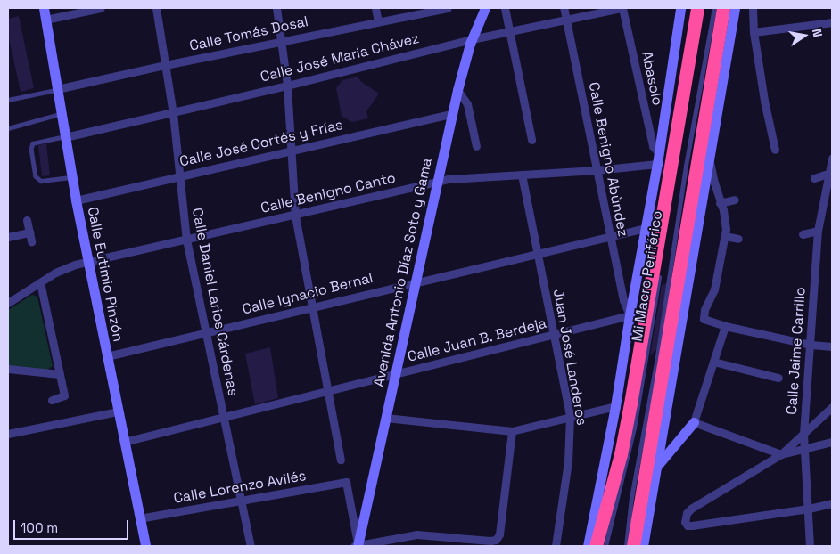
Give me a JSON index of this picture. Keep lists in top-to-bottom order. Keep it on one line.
{"streets":{"street":["Calle Tomás Dosal","Calle José María Chávez","Abasolo","Calle José Cortés y Frías","Calle Benigno Abùndez","Calle Benigno Canto","Avenida Antonio Díaz Soto y Gama","Calle Eutimio Pinzón","Calle Ignacio Bernal","Calle Daniel Larios Cárdenas","Calle Juan B. Berdeja","Calle Jaime Carrillo","Juan José Landeros","Calle Lorenzo Avilés"],"lane":["Mi Macro Periférico"]},"crossings":[["Calle Tomás Dosal","Calle Eutimio Pinzón"],["Calle Tomás Dosal","Calle Daniel Larios Cárdenas"],["Calle José María Chávez","Abasolo"],["Calle José María Chávez","Calle Benigno Abùndez"],["Calle José María Chávez","Avenida Antonio Díaz Soto y Gama"],["Calle José María Chávez","Calle Eutimio Pinzón"],["Calle José María Chávez","Calle Daniel Larios Cárdenas"],["Calle José Cortés y Frías","Avenida Antonio Díaz Soto y Gama"],["Calle José Cortés y Frías","Calle Eutimio Pinzón"],["Calle José Cortés y Frías","Calle Daniel Larios Cárdenas"],["Calle Benigno Abùndez","Calle Benigno Canto"],["Calle Benigno Abùndez","Calle Ignacio Bernal"],["Calle Benigno Abùndez","Calle Juan B. Berdeja"],["Calle Benigno Canto","Avenida Antonio Díaz Soto y Gama"],["Calle Benigno Canto","Calle Eutimio Pinzón"],["Calle Benigno Canto","Calle Daniel Larios Cárdenas"],["Calle Benigno Canto","Juan José Landeros"],["Avenida Antonio Díaz Soto y Gama","Calle Ignacio Bernal"],["Avenida Antonio Díaz Soto y Gama","Calle Juan B. Berdeja"],["Avenida Antonio Díaz Soto y Gama","Calle Lorenzo Avilés"],["Calle Eutimio Pinzón","Calle Ignacio Bernal"],["Calle Eutimio Pinzón","Calle Juan B. Berdeja"],["Calle Eutimio Pinzón","Calle Lorenzo Avilés"],["Calle Ignacio Bernal","Calle Daniel Larios Cárdenas"],["Calle Ignacio Bernal","Juan José Landeros"],["Calle Daniel Larios Cárdenas","Calle Juan B. Berdeja"],["Calle Daniel Larios Cárdenas","Calle Lorenzo Avilés"],["Calle Juan B. Berdeja","Juan José Landeros"]],"scale_bar":"100 m","north":"right"}
